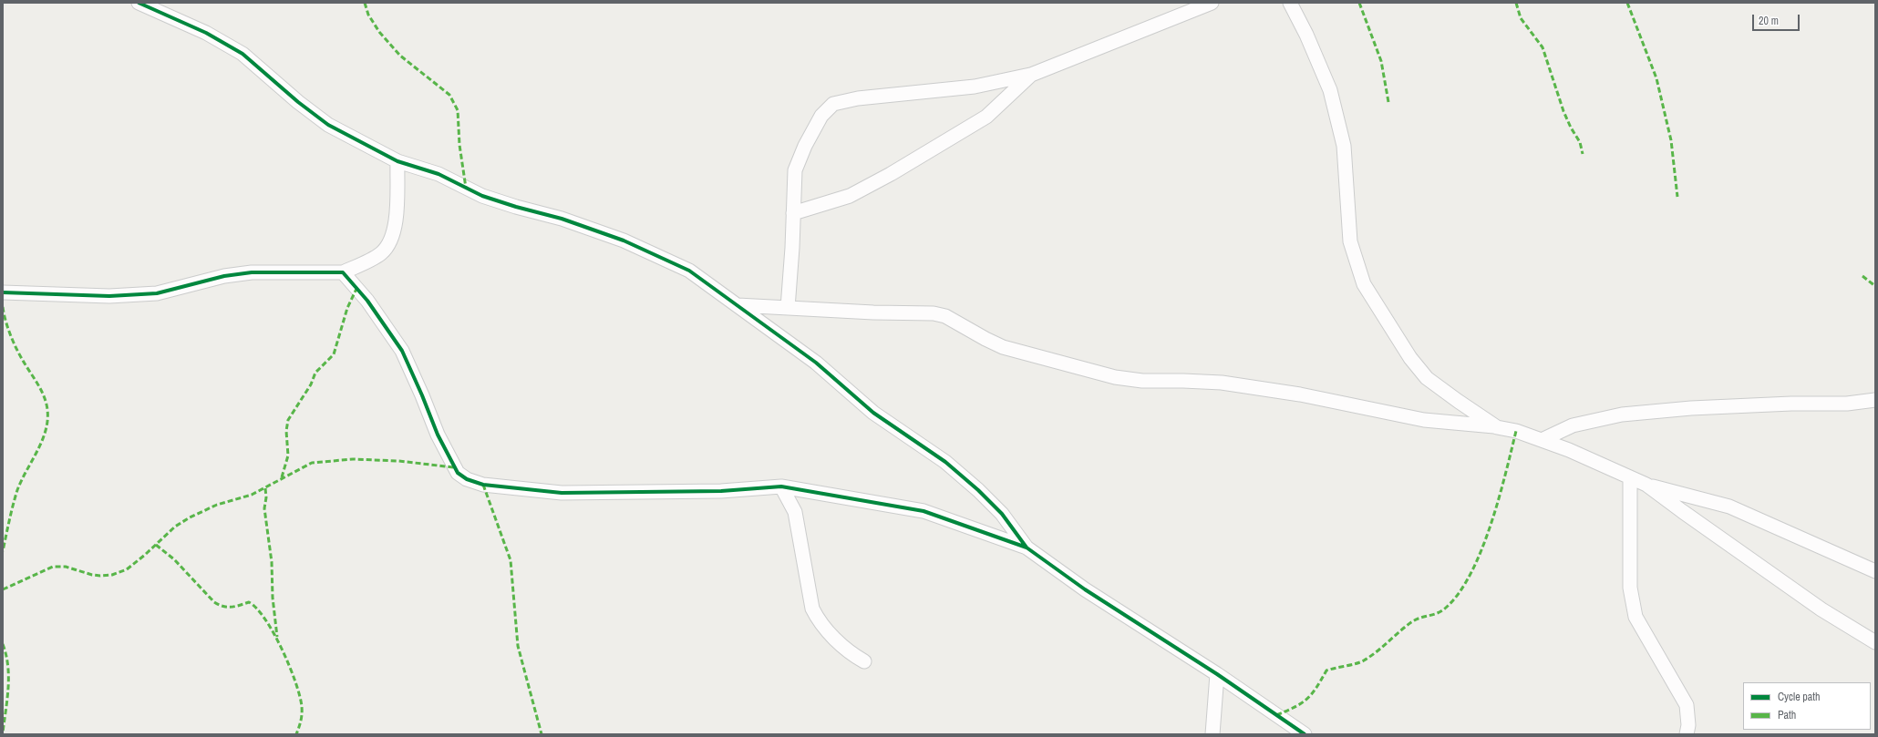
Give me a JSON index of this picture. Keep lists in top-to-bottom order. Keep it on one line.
{"legend":["Cycle path","Path"],"scale_bar":"20 m"}
